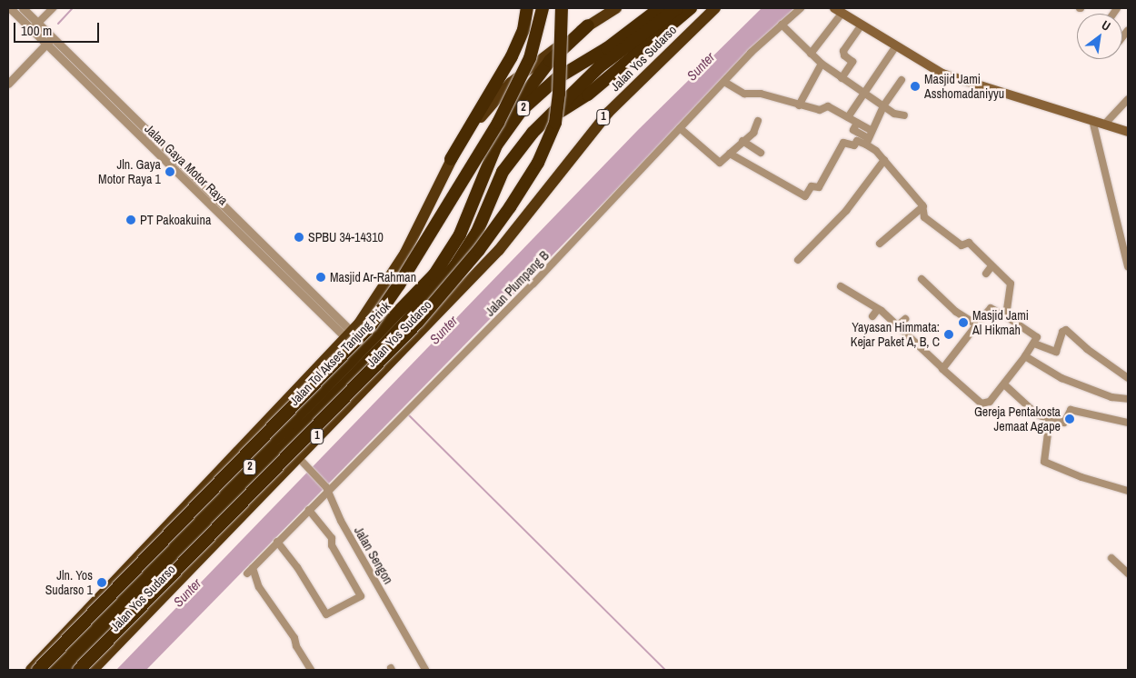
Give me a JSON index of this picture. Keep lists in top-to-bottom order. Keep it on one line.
{"streets":{"highway":["Jalan Yos Sudarso","2","1","Jalan Tol Akses Tanjung Priok"],"street":["Jalan Gaya Motor Raya","Jalan Plumpang B","Jalan Sengon"]},"crossings":[["Jalan Yos Sudarso","Jalan Sengon"],["Jalan Plumpang B","Jalan Sengon"]],"water":["Sunter"],"places":["Masjid Jami Asshomadaniyyu","Jln. Gaya Motor Raya 1","PT Pakoakuina","SPBU 34-14310","Masjid Ar-Rahman","Masjid Jami Al Hikmah","Yayasan Himmata: Kejar Paket A, B, C","Gereja Pentakosta Jemaat Agape","Jln. Yos Sudarso 1"],"scale_bar":"100 m","north":"top right"}
